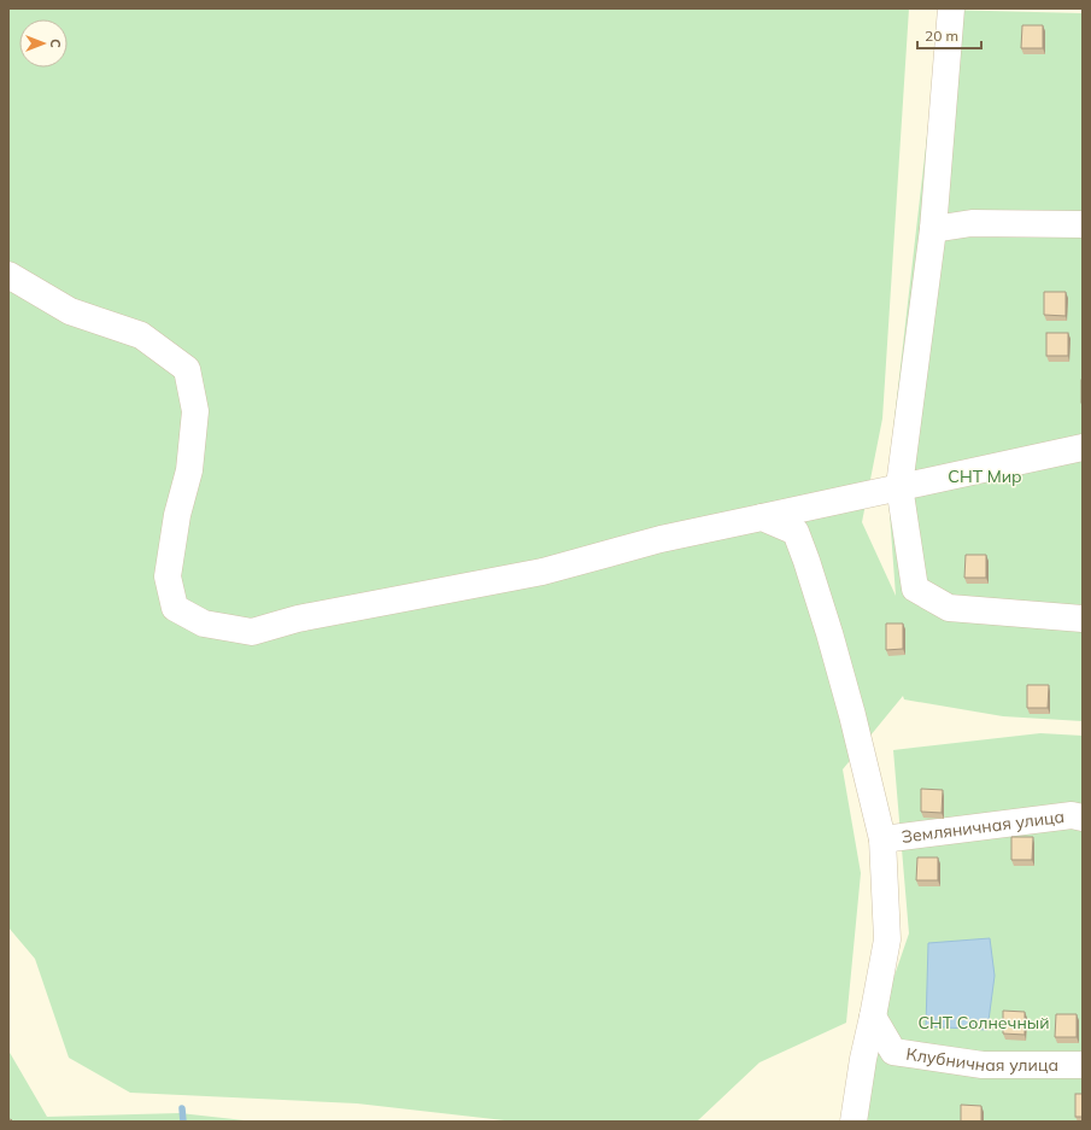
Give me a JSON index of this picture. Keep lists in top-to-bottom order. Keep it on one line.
{"streets":{"street":["Земляничная улица","Клубничная улица"]},"parks":["СНТ Мир","СНТ Солнечный"],"scale_bar":"20 m","north":"right"}
